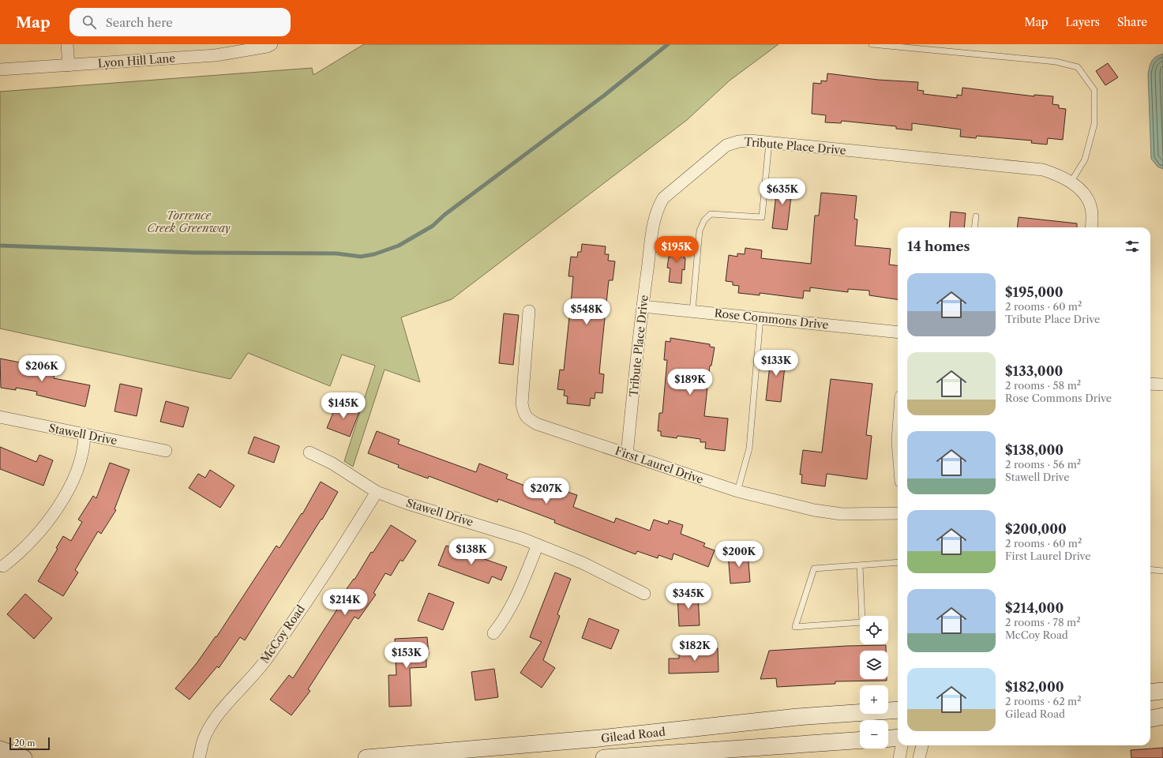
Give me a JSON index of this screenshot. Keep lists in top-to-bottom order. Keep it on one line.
{"streets":{"main road":["Gilead Road"],"street":["Lyon Hill Lane","Tribute Place Drive","Rose Commons Drive","Stawell Drive","First Laurel Drive","McCoy Road"]},"crossings":[["Tribute Place Drive","Rose Commons Drive"],["Tribute Place Drive","First Laurel Drive"],["Stawell Drive","McCoy Road"]],"parks":["Torrence Creek Greenway"],"scale_bar":"20 m","page":{"header":"Map","search":"Search here","nav":["Map","Layers","Share"],"price":["$635K","$195K","$548K","$133K","$206K","$189K","$145K","$207K","$138K","$200K","$345K","$214K","$182K","$153K"],"heading":"14 homes","list":[{"name":"$195,000","note":"2 rooms · 60 m² · Tribute Place Drive"},{"name":"$133,000","note":"2 rooms · 58 m² · Rose Commons Drive"},{"name":"$138,000","note":"2 rooms · 56 m² · Stawell Drive"},{"name":"$200,000","note":"2 rooms · 60 m² · First Laurel Drive"},{"name":"$214,000","note":"2 rooms · 78 m² · McCoy Road"},{"name":"$182,000","note":"2 rooms · 62 m² · Gilead Road"}],"map_buttons":["+","−"],"scale":"20 m"}}
